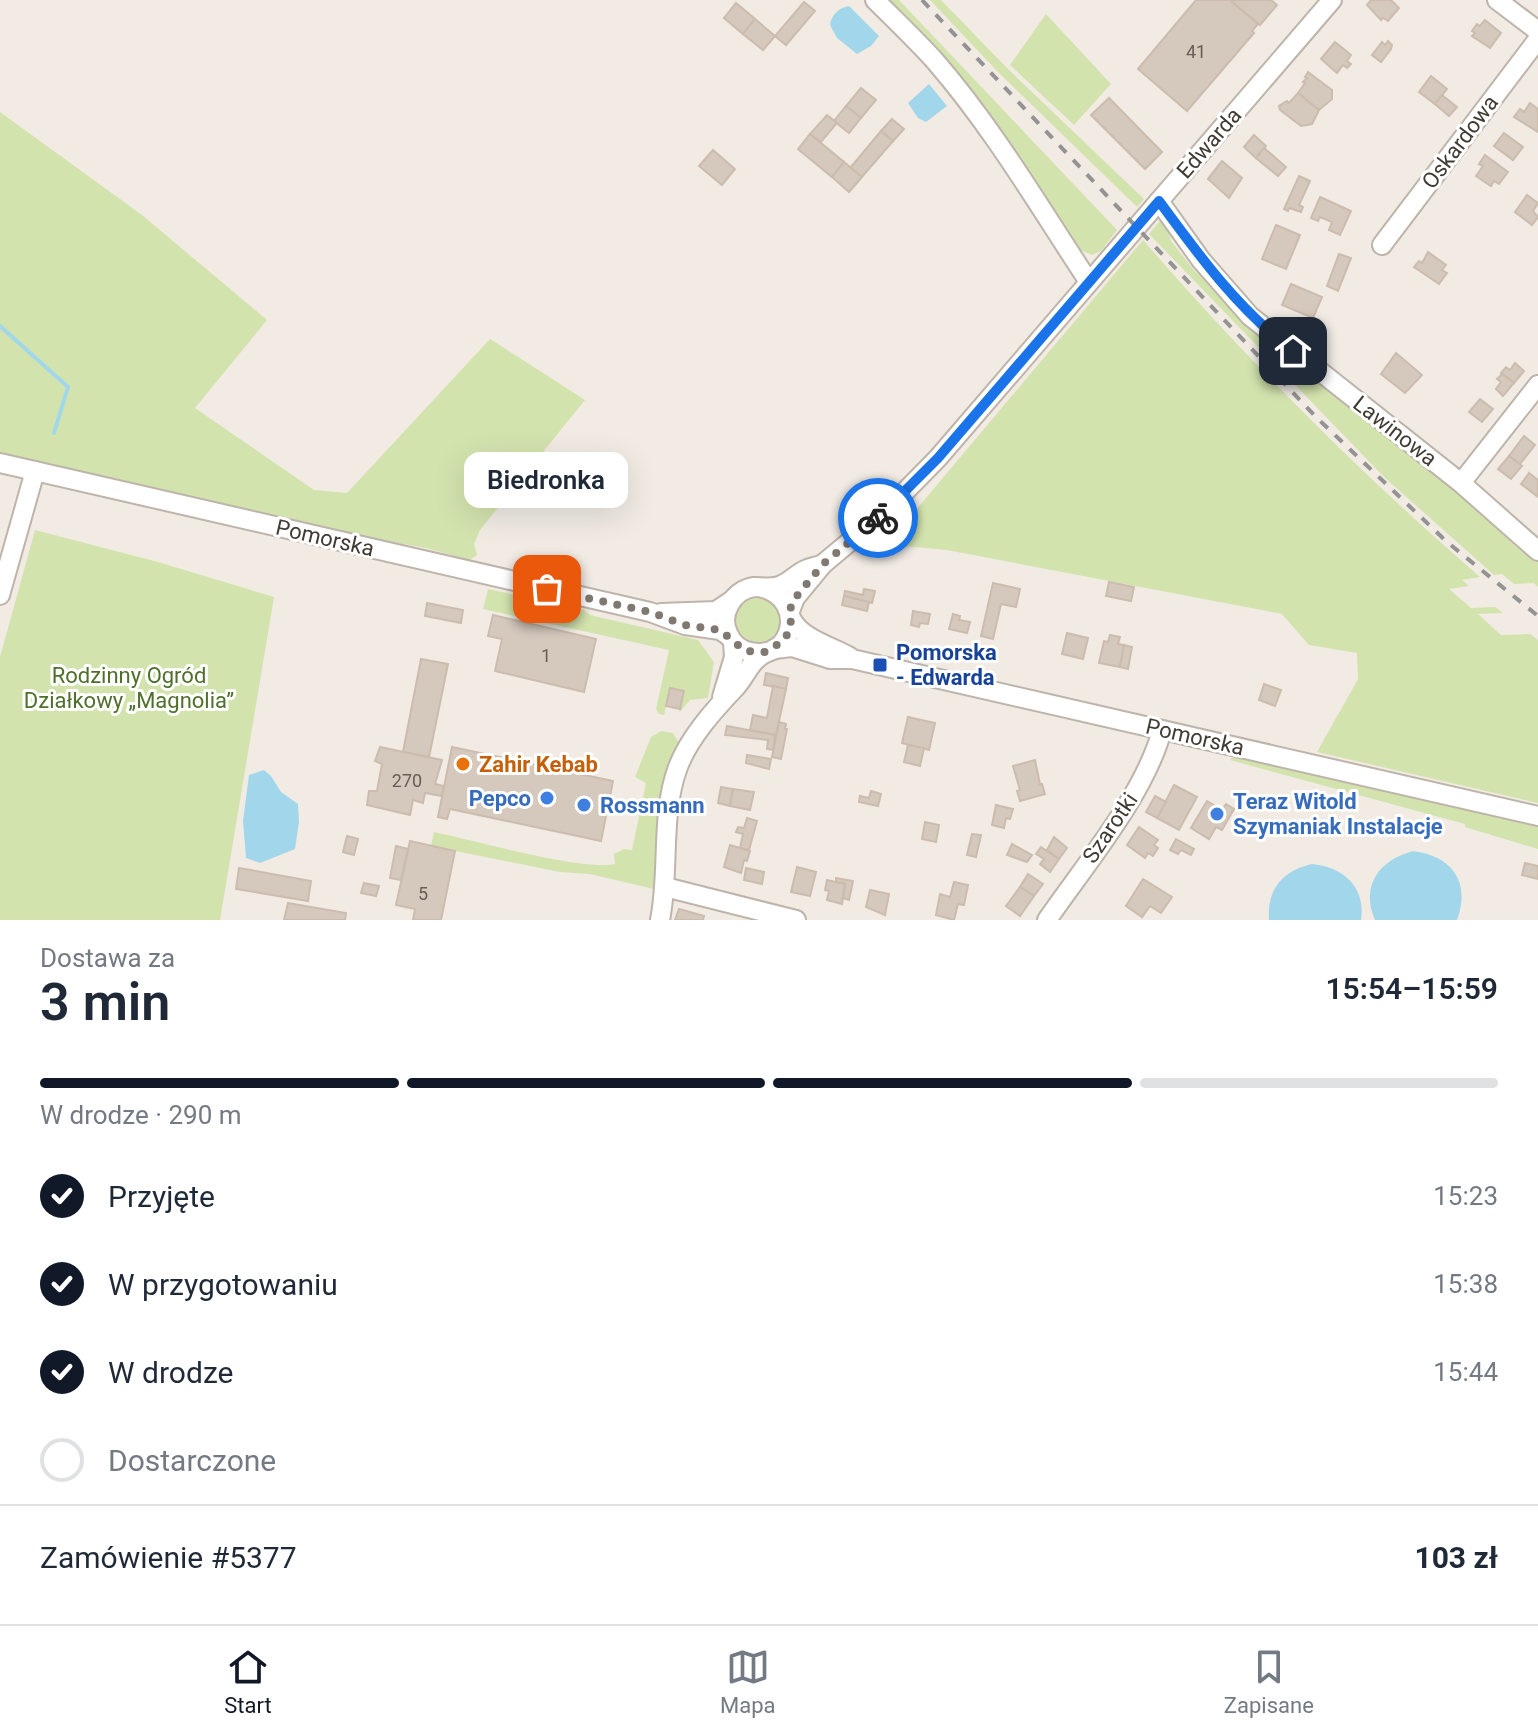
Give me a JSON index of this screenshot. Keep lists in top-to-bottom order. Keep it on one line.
{"streets":{"street":["Oskardowa","Edwarda","Lawinowa","Pomorska","Szarotki"]},"crossings":[["Edwarda","Lawinowa"],["Edwarda","Pomorska"],["Pomorska","Szarotki"]],"parks":["Rodzinny Ogród Działkowy „Magnolia”"],"places":{"other":["Biedronka","Zahir Kebab","Pepco","Rossmann","Teraz Witold Szymaniak Instalacje"],"transit":["Pomorska - Edwarda"]},"house_numbers":["41","1","270","5"],"page":{"bubble":"Biedronka","heading":["3 min","Dostawa za","15:54–15:59"],"panel":["Zamówienie #5377","103 zł"],"bar":"W drodze · 290 m","list":[["Przyjęte","15:23"],["W przygotowaniu","15:38"],["W drodze","15:44"],"Dostarczone"],"tabs":["Start","Mapa","Zapisane"]}}
